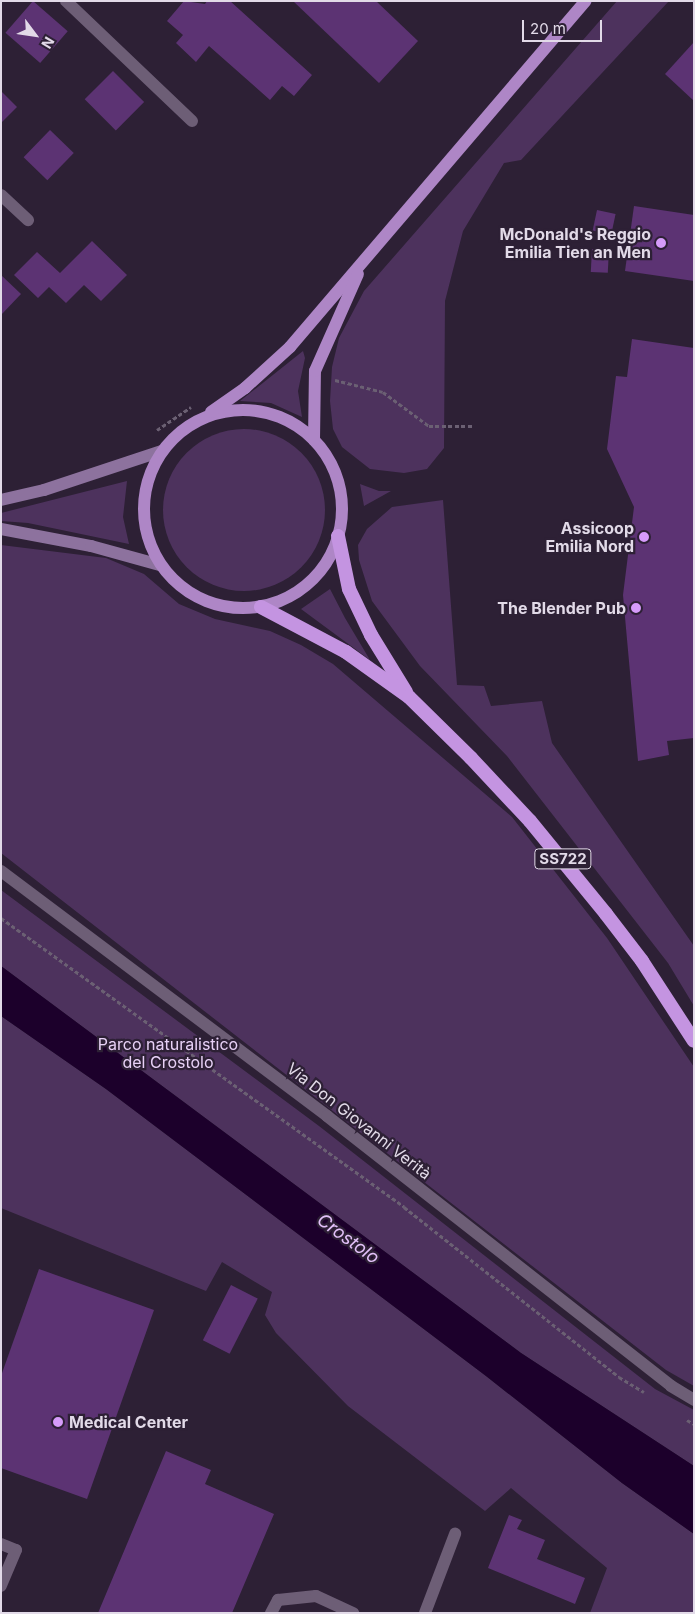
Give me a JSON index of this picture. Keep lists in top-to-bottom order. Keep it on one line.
{"streets":{"highway":["SS722"],"street":["Via Don Giovanni Verità"]},"water":["Crostolo"],"parks":["Parco naturalistico del Crostolo"],"places":["McDonald's Reggio Emilia Tien an Men","Assicoop Emilia Nord","The Blender Pub","Medical Center"],"scale_bar":"20 m","north":"bottom right"}
